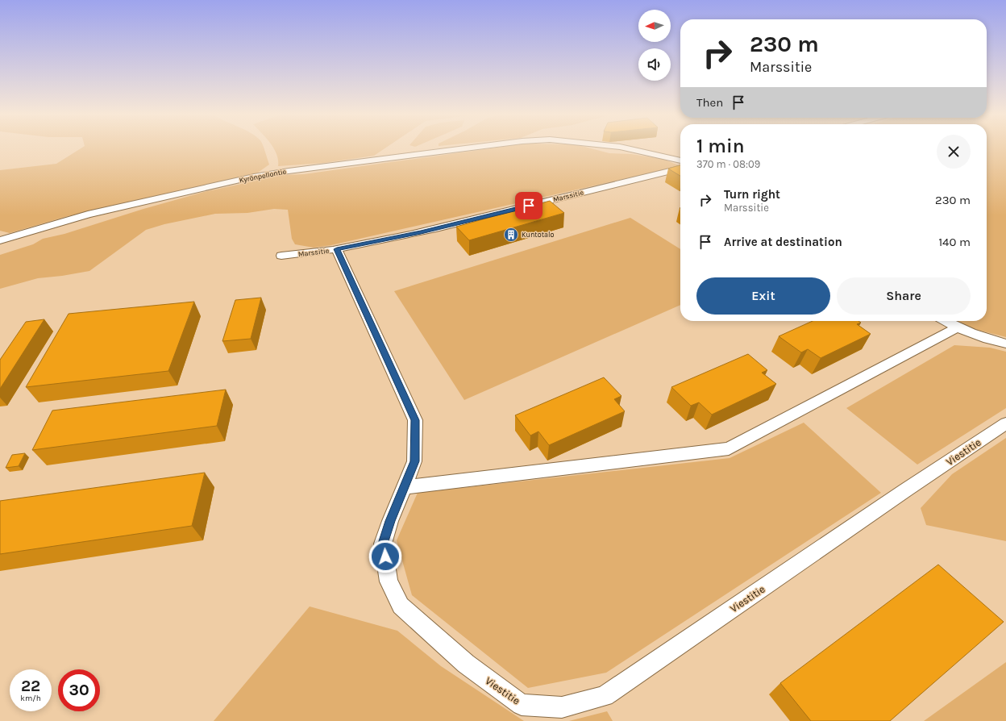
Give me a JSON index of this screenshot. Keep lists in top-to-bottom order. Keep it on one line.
{"streets":{"street":["Kyrönpellontie","Marssitie","Viestitie"]},"crossings":[["Marssitie","Viestitie"]],"places":{"building":["Kuntotalo"]},"north":"left","page":{"turn":["230 m","Marssitie"],"then":"Then","heading":["1 min","370 m · 08:09"],"list":[{"name":"Turn right","note":"Marssitie","value":"230 m"},{"name":"Arrive at destination","value":"140 m"}],"buttons":["Exit","Share"],"speed":"22 km/h","limit":"30"}}
